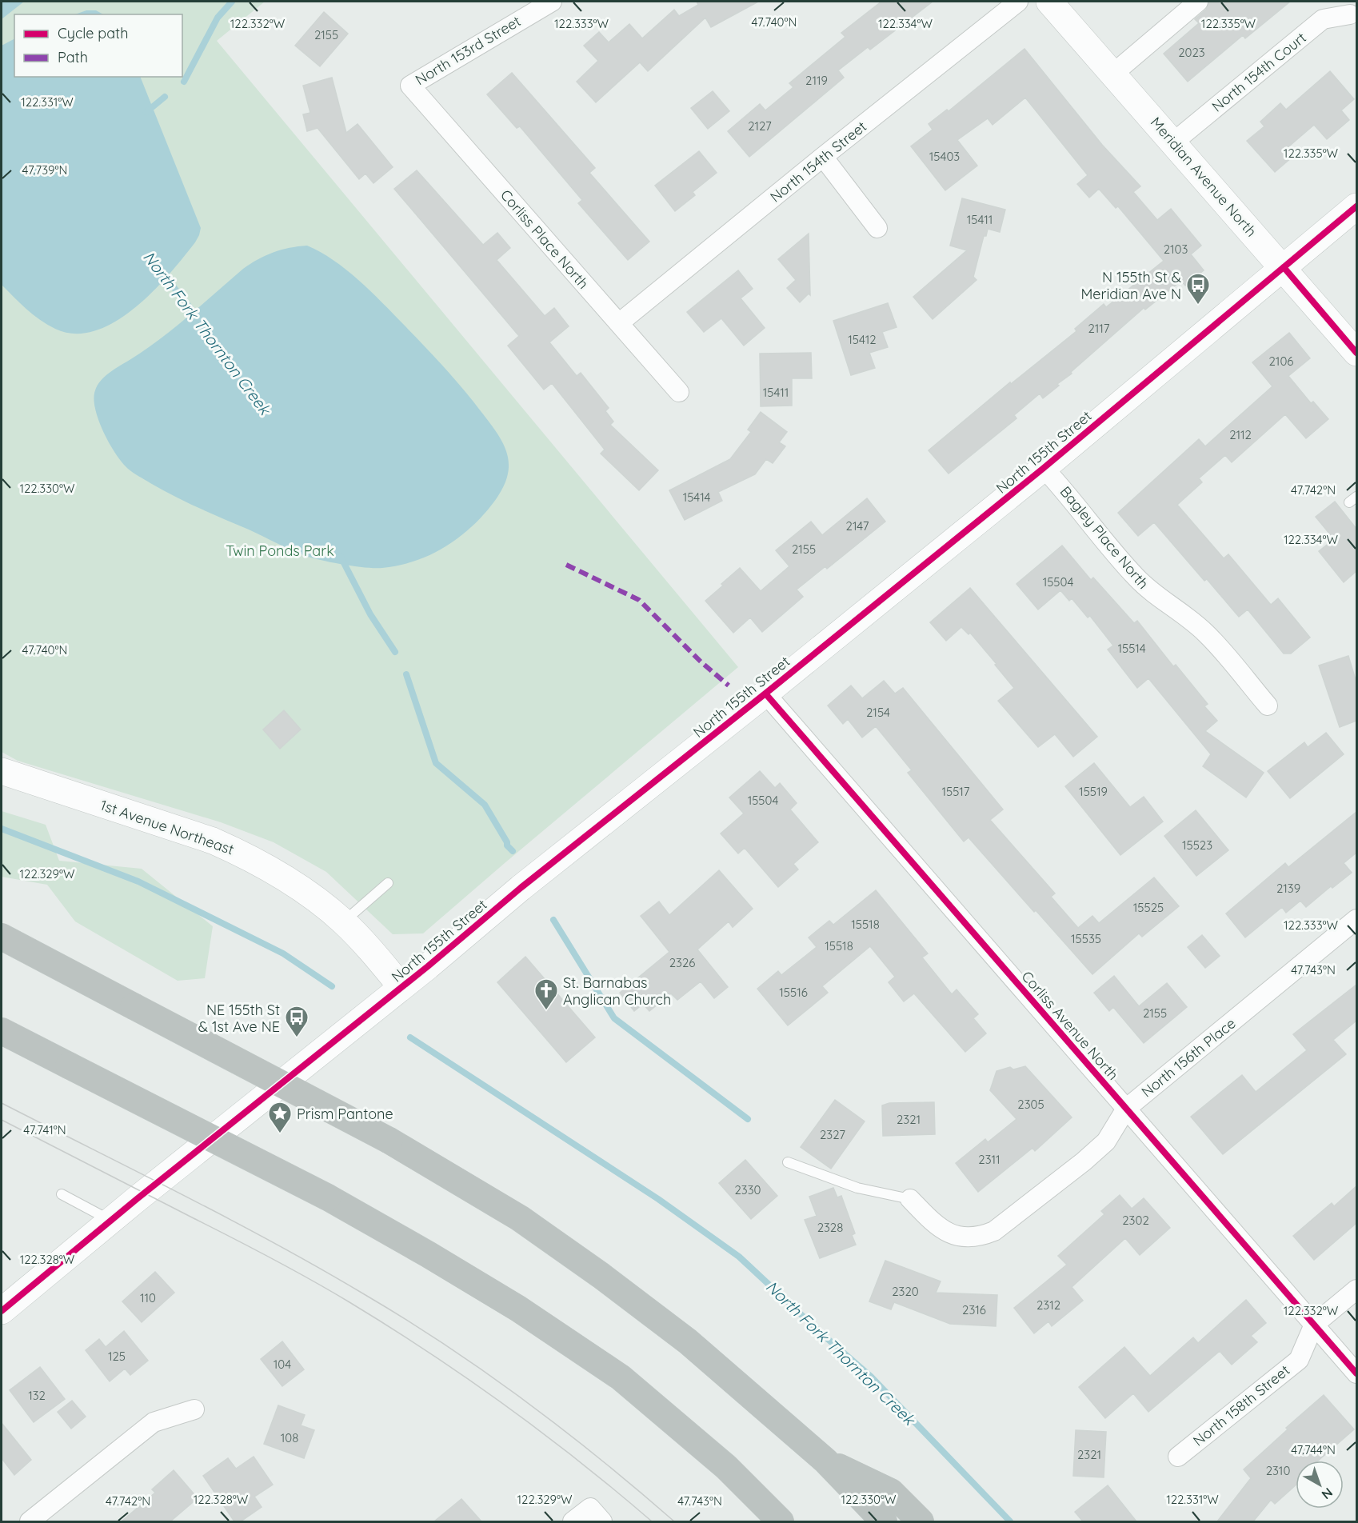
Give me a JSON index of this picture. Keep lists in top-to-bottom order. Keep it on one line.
{"streets":{"street":["North 153rd Street","North 154th Court","North 154th Street","Meridian Avenue North","Corliss Place North","North 155th Street","Bagley Place North","1st Avenue Northeast","Corliss Avenue North","North 156th Place","North 158th Street"]},"crossings":[["North 153rd Street","Corliss Place North"],["North 154th Court","Meridian Avenue North"],["North 154th Street","Corliss Place North"],["Meridian Avenue North","North 155th Street"],["North 155th Street","Bagley Place North"],["North 155th Street","1st Avenue Northeast"],["North 155th Street","Corliss Avenue North"],["Corliss Avenue North","North 156th Place"],["Corliss Avenue North","North 158th Street"]],"water":["North Fork Thornton Creek"],"parks":["Twin Ponds Park"],"places":{"bus stop":["N 155th St & Meridian Ave N","NE 155th St & 1st Ave NE"],"church":["St. Barnabas Anglican Church"],"place":["Prism Pantone"]},"house_numbers":["2155","2023","2119","2127","15403","15411","2103","2117","15412","2106","15411","2112","15414","2147","2155","15504","15514","2154","15517","15519","15504","15523","2139","15525","15518","15535","15518","2326","15516","2155","2305","2321","2327","2311","2330","2302","2328","2320","110","2312","2316","125","104","132","108","2321","2310"],"legend":["Cycle path","Path"],"north":"bottom right","coordinates":["47.740°N","122.334°W","122.332°W","122.333°W","122.335°W","122.331°W","47.739°N","122.330°W","47.742°N","122.329°W","47.743°N","47.741°N","122.328°W","47.744°N"]}
